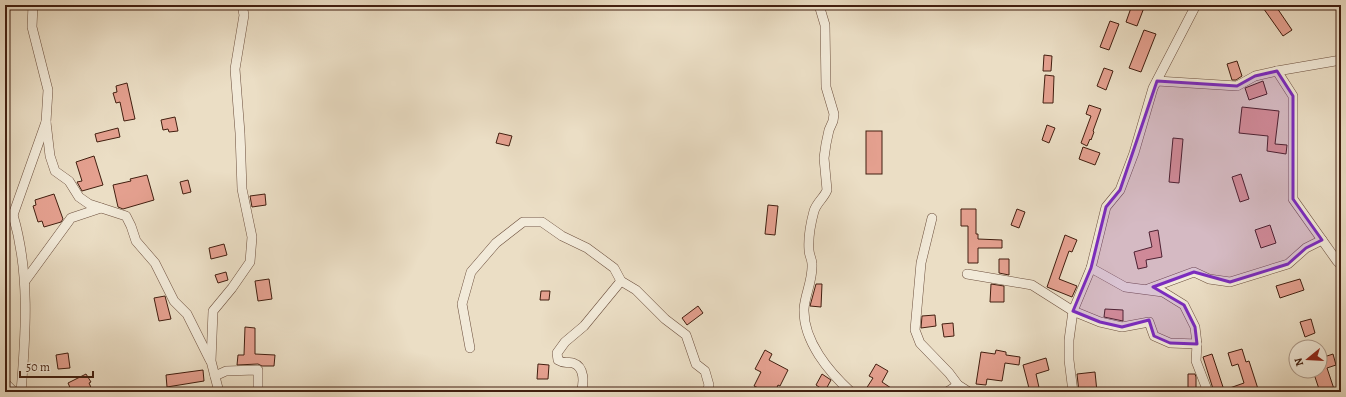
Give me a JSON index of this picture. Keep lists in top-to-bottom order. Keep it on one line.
{"scale_bar":"50 m","north":"left"}
